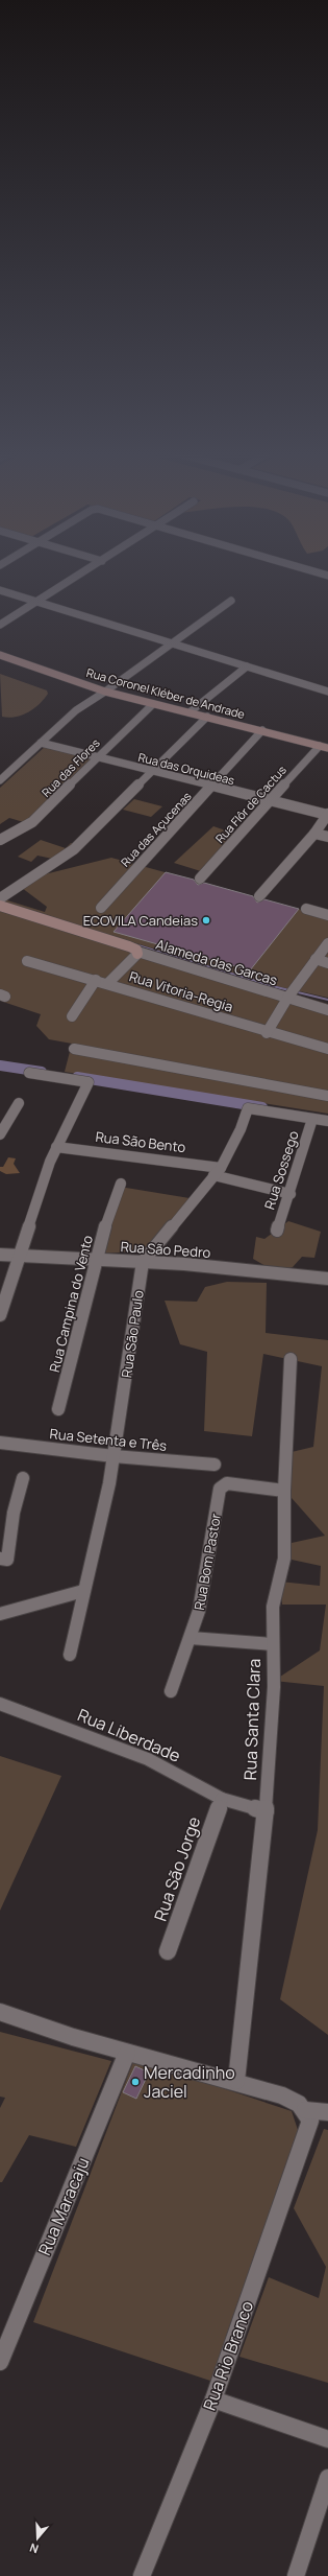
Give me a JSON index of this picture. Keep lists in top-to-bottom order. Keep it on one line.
{"streets":{"main road":["Rua Coronel Kléber de Andrade"],"street":["Rua das Flores","Rua das Orquideas","Rua Flôr de Cactus","Rua das Açucenas","Alameda das Garcas","Rua Vitoria-Regia","Rua São Bento","Rua Sossego","Rua São Pedro","Rua Campina do Vento","Rua São Paulo","Rua Setenta e Três","Rua Bom Pastor","Rua Santa Clara","Rua Liberdade","Rua São Jorge","Rua Maracaju","Rua Rio Branco"]},"crossings":[["Rua Coronel Kléber de Andrade","Rua das Flores"],["Rua Coronel Kléber de Andrade","Rua Flôr de Cactus"],["Rua Coronel Kléber de Andrade","Rua das Açucenas"],["Rua das Flores","Rua das Orquideas"],["Rua das Orquideas","Rua Flôr de Cactus"],["Rua das Orquideas","Rua das Açucenas"],["Rua São Bento","Rua Sossego"],["Rua São Pedro","Rua Campina do Vento"],["Rua São Pedro","Rua São Paulo"],["Rua São Paulo","Rua Setenta e Três"],["Rua Bom Pastor","Rua Santa Clara"],["Rua Santa Clara","Rua Liberdade"],["Rua Liberdade","Rua São Jorge"]],"places":["ECOVILA Candeias","Mercadinho Jaciel"],"north":"bottom"}
